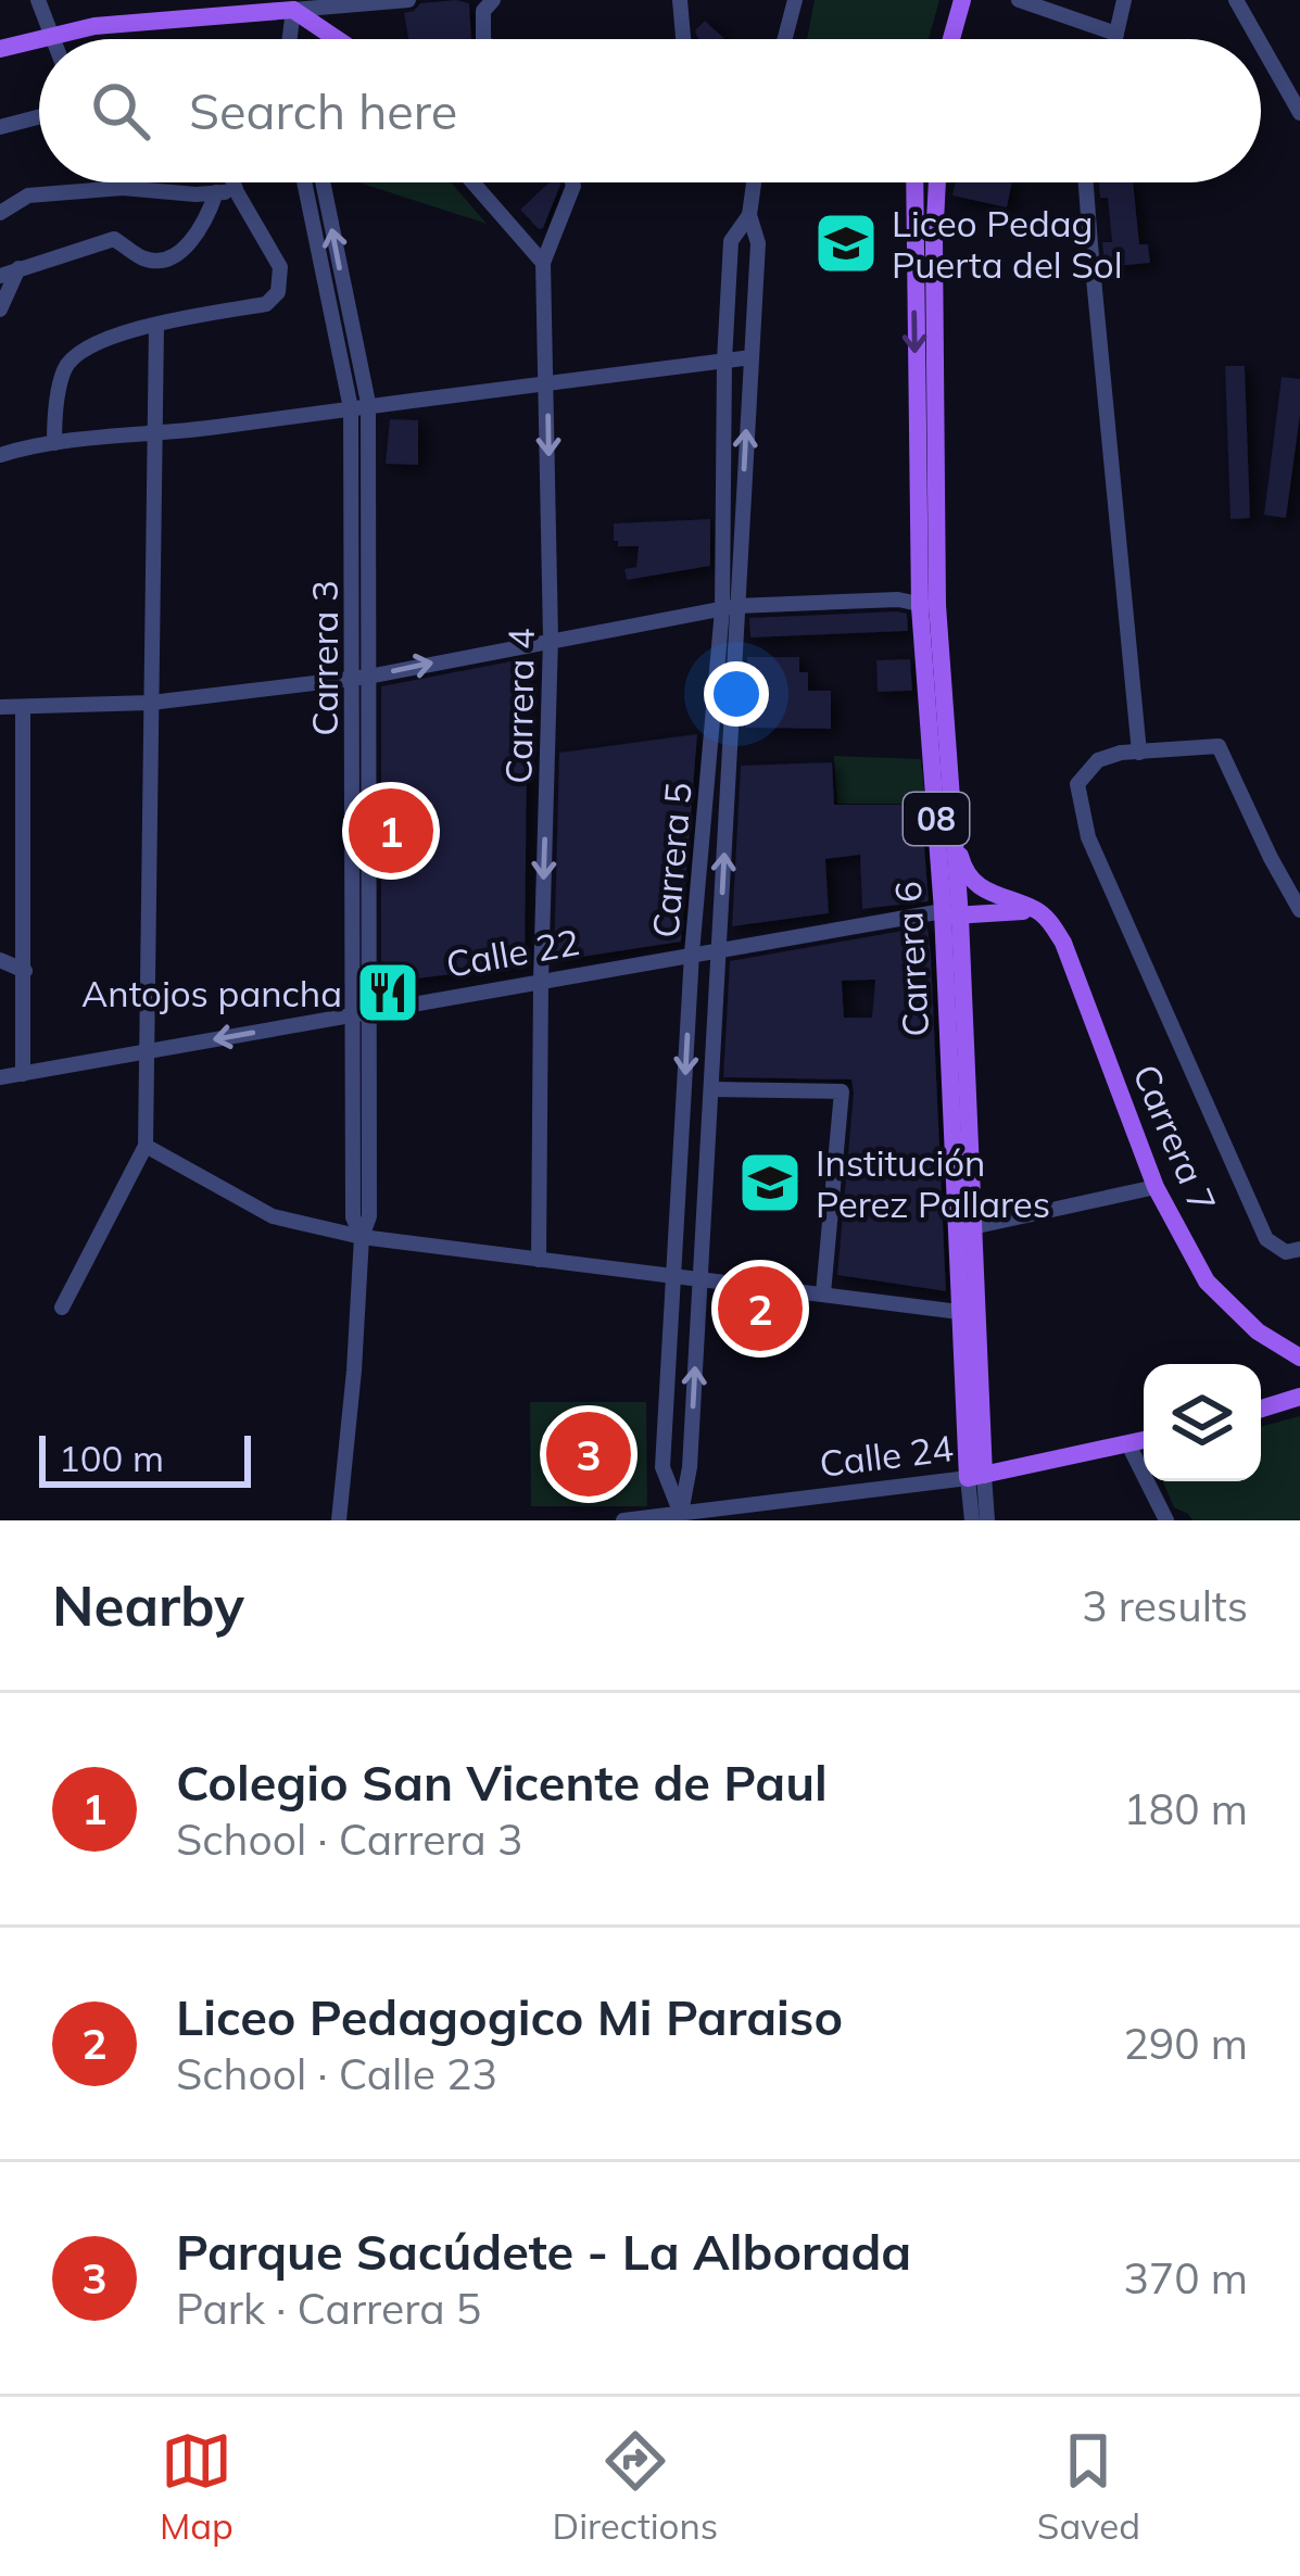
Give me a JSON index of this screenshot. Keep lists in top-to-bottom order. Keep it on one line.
{"streets":{"main road":["08","Calle 22","Carrera 6","Carrera 7","Calle 24"],"street":["Carrera 3","Carrera 4","Carrera 5"]},"crossings":[["Carrera 3","Calle 22"],["Carrera 4","Calle 22"],["Carrera 5","Calle 22"],["Carrera 5","Calle 24"],["Calle 22","Carrera 6"],["Calle 22","Carrera 7"],["Carrera 6","Calle 24"]],"one_way":["Carrera 4"],"places":{"school or university":["Liceo Pedag Puerta del Sol","Institución Perez Pallares"],"restaurant":["Antojos pancha"]},"scale_bar":"100 m","page":{"search":"Search here","pins":["1","2","3"],"scale":"100 m","heading":["Nearby","3 results"],"list":[{"mark":"1","name":"Colegio San Vicente de Paul","note":"School · Carrera 3","value":"180 m"},{"mark":"2","name":"Liceo Pedagogico Mi Paraiso","note":"School · Calle 23","value":"290 m"},{"mark":"3","name":"Parque Sacúdete - La Alborada","note":"Park · Carrera 5","value":"370 m"}],"nav":["Map","Directions","Saved"]}}
